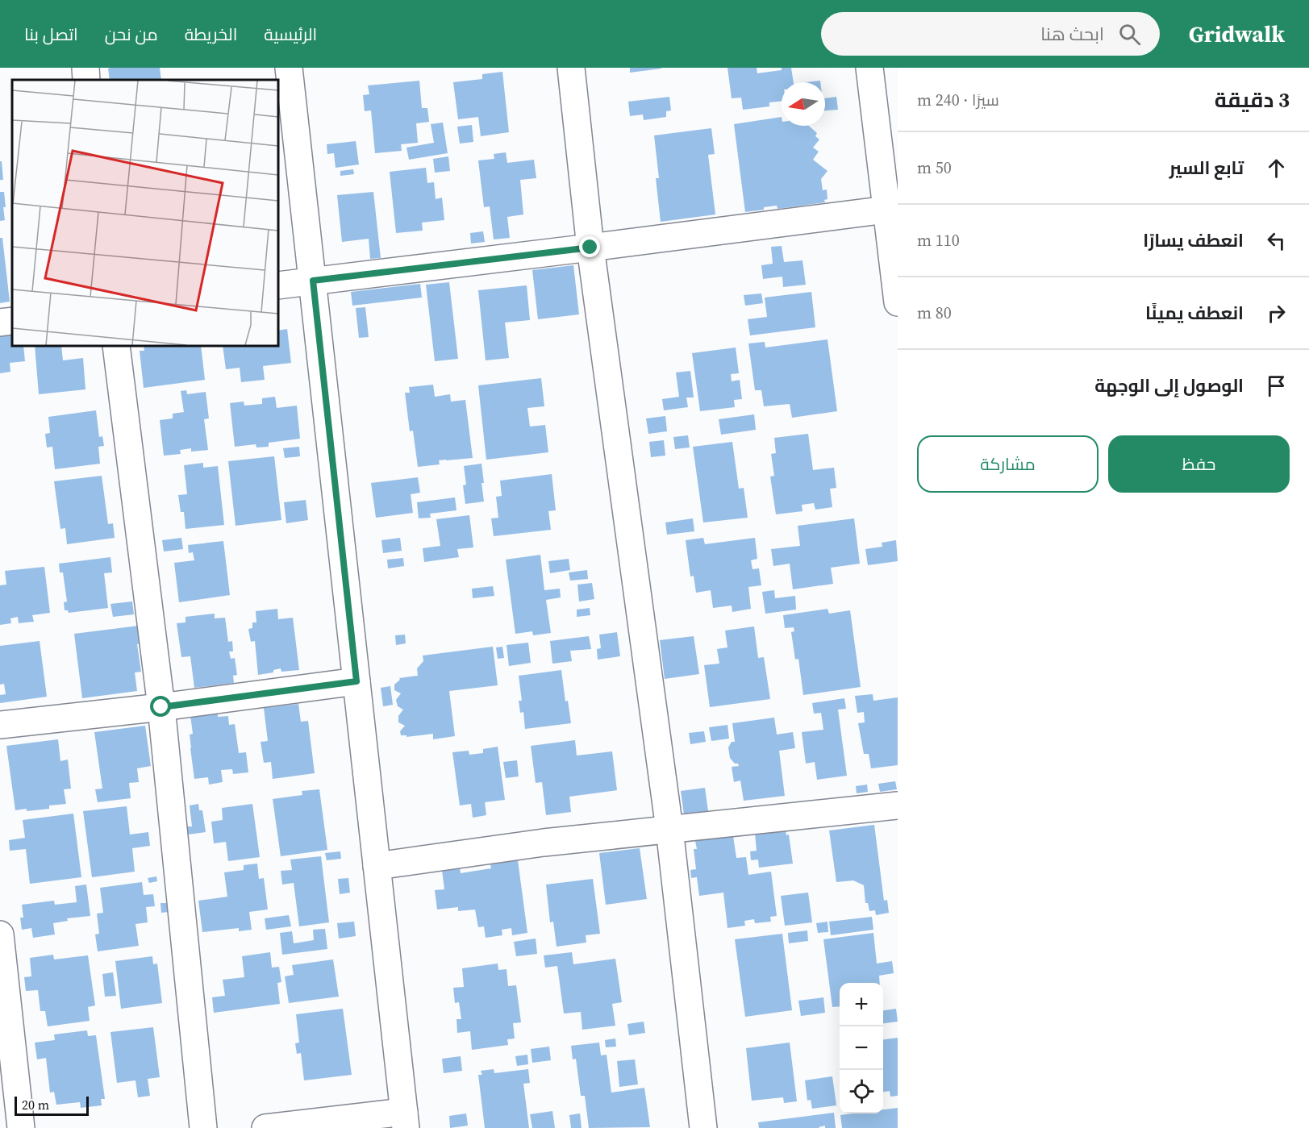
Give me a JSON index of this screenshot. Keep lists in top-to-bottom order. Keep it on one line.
{"scale_bar":"20 m","north":"left","page":{"header":"Gridwalk","search":"ابحث هنا","nav":["الرئيسية","الخريطة","من نحن","اتصل بنا"],"heading":["3 دقيقة","سيرًا · 240 m"],"list":[["تابع السير","50 m"],["انعطف يسارًا","110 m"],["انعطف يمينًا","80 m"],"الوصول إلى الوجهة"],"buttons":["حفظ","مشاركة"],"map_buttons":["+","−"],"scale":"20 m"}}
